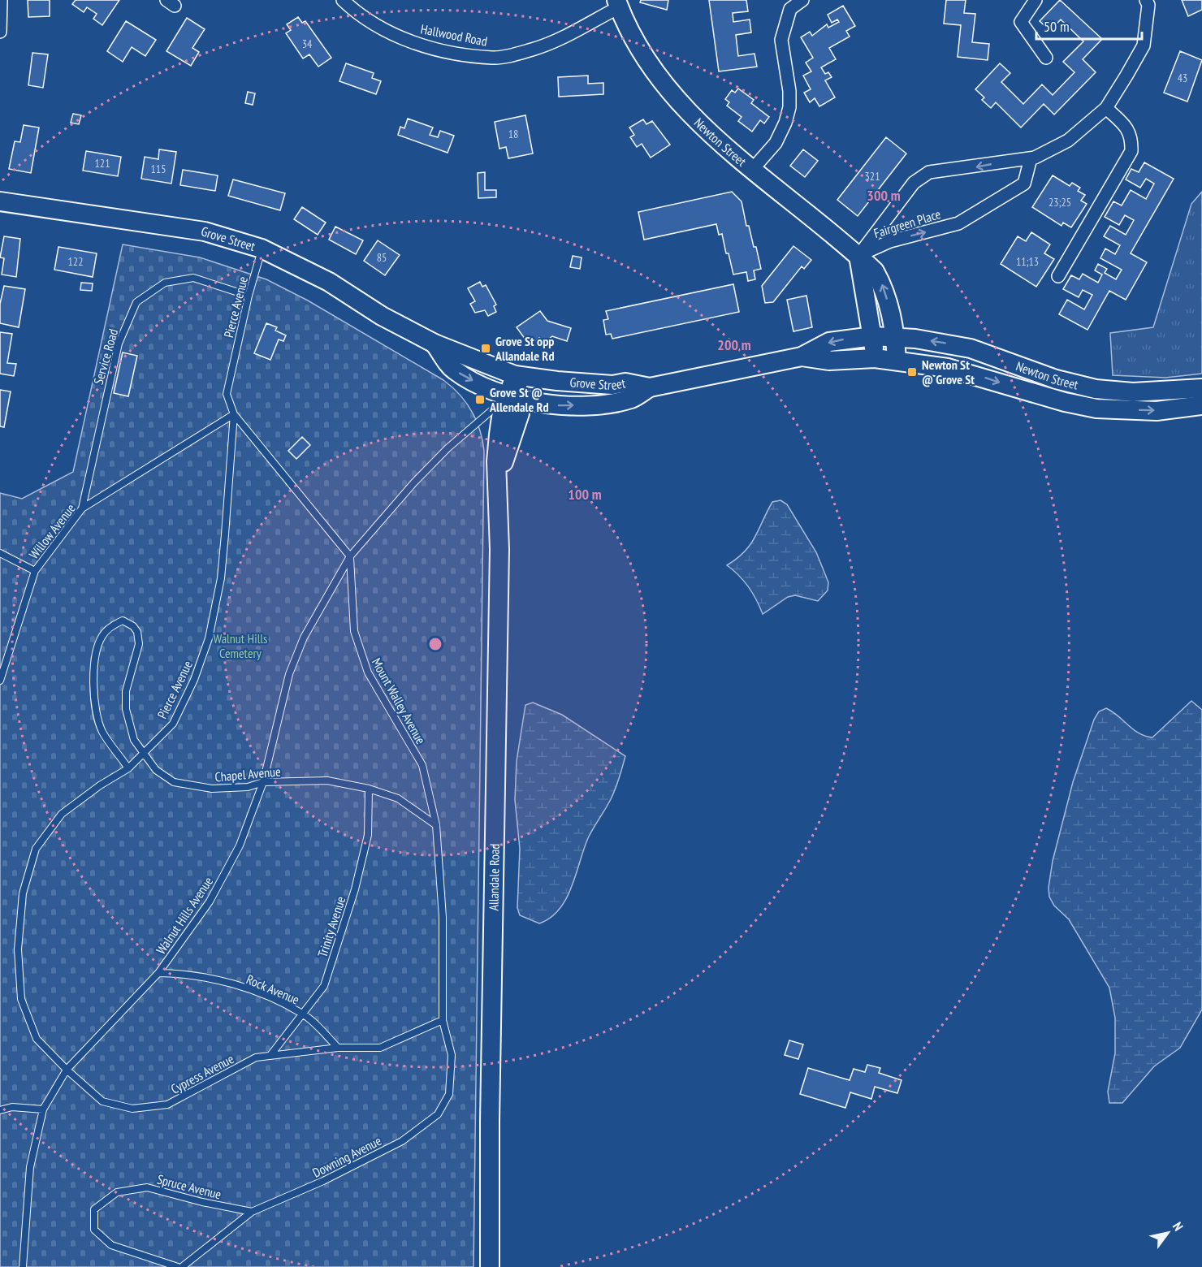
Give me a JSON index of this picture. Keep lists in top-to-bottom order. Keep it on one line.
{"streets":{"main road":["Newton Street","Grove Street","Allandale Road"],"street":["Hallwood Road","Fairgreen Place"],"lane":["Pierce Avenue","Service Road","Willow Avenue","Mount Walley Avenue","Chapel Avenue","Walnut Hills Avenue","Trinity Avenue","Rock Avenue","Cypress Avenue","Downing Avenue","Spruce Avenue"]},"crossings":[["Hallwood Road","Newton Street"],["Newton Street","Fairgreen Place"],["Newton Street","Grove Street"],["Grove Street","Pierce Avenue"],["Grove Street","Allandale Road"],["Pierce Avenue","Service Road"],["Pierce Avenue","Willow Avenue"],["Pierce Avenue","Chapel Avenue"],["Pierce Avenue","Walnut Hills Avenue"],["Pierce Avenue","Cypress Avenue"],["Service Road","Willow Avenue"],["Mount Walley Avenue","Chapel Avenue"],["Mount Walley Avenue","Walnut Hills Avenue"],["Mount Walley Avenue","Cypress Avenue"],["Mount Walley Avenue","Downing Avenue"],["Chapel Avenue","Walnut Hills Avenue"],["Chapel Avenue","Trinity Avenue"],["Walnut Hills Avenue","Rock Avenue"],["Walnut Hills Avenue","Cypress Avenue"],["Trinity Avenue","Rock Avenue"],["Trinity Avenue","Cypress Avenue"],["Rock Avenue","Cypress Avenue"],["Cypress Avenue","Downing Avenue"],["Downing Avenue","Spruce Avenue"]],"parks":["Walnut Hills Cemetery"],"places":{"transit":["Grove St opp Allandale Rd","Newton St @ Grove St","Grove St @ Allendale Rd"]},"house_numbers":["34","43","18","121","115","321","23;25","85","122","11;13"],"scale_bar":"50 m","north":"top right","rings":["300 m","200 m","100 m"]}
